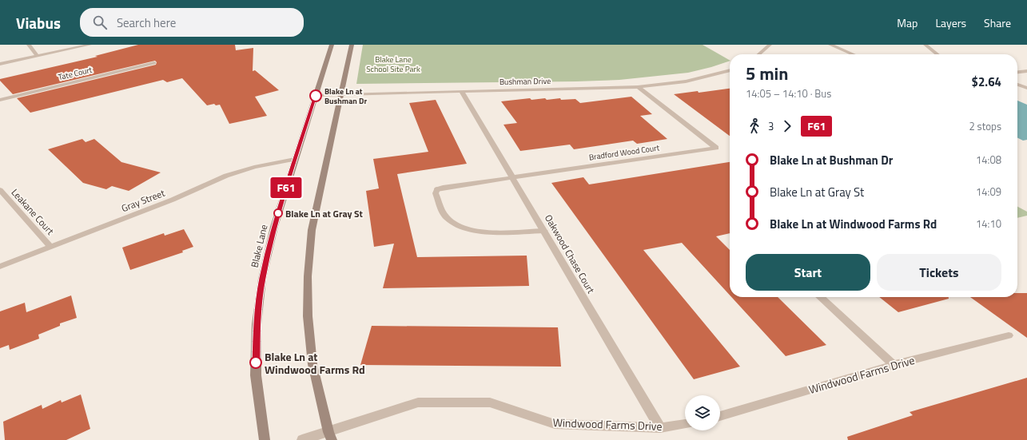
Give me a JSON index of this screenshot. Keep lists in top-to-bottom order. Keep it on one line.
{"streets":{"main road":["Blake Lane"],"street":["Tate Court","Bushman Drive","Bradford Wood Court","Gray Street","Leakane Court","Oakwood Chase Court","Windwood Farms Drive"]},"crossings":[["Bushman Drive","Bradford Wood Court"],["Bushman Drive","Blake Lane"],["Bushman Drive","Oakwood Chase Court"],["Bradford Wood Court","Oakwood Chase Court"],["Gray Street","Leakane Court"],["Gray Street","Blake Lane"],["Oakwood Chase Court","Windwood Farms Drive"]],"parks":["Blake Lane School Site Park"],"places":["Blake Ln at Bushman Dr","Blake Ln at Gray St","Blake Ln at Windwood Farms Rd"],"lines":["bus line F61"],"page":{"header":"Viabus","search":"Search here","nav":["Map","Layers","Share"],"on_map":"F61","heading":["5 min","14:05 – 14:10 · Bus","$2.64"],"legs":["3","F61","2 stops"],"list":[{"name":"Blake Ln at Bushman Dr","value":"14:08"},{"name":"Blake Ln at Gray St","value":"14:09"},{"name":"Blake Ln at Windwood Farms Rd","value":"14:10"}],"buttons":["Start","Tickets"]}}
